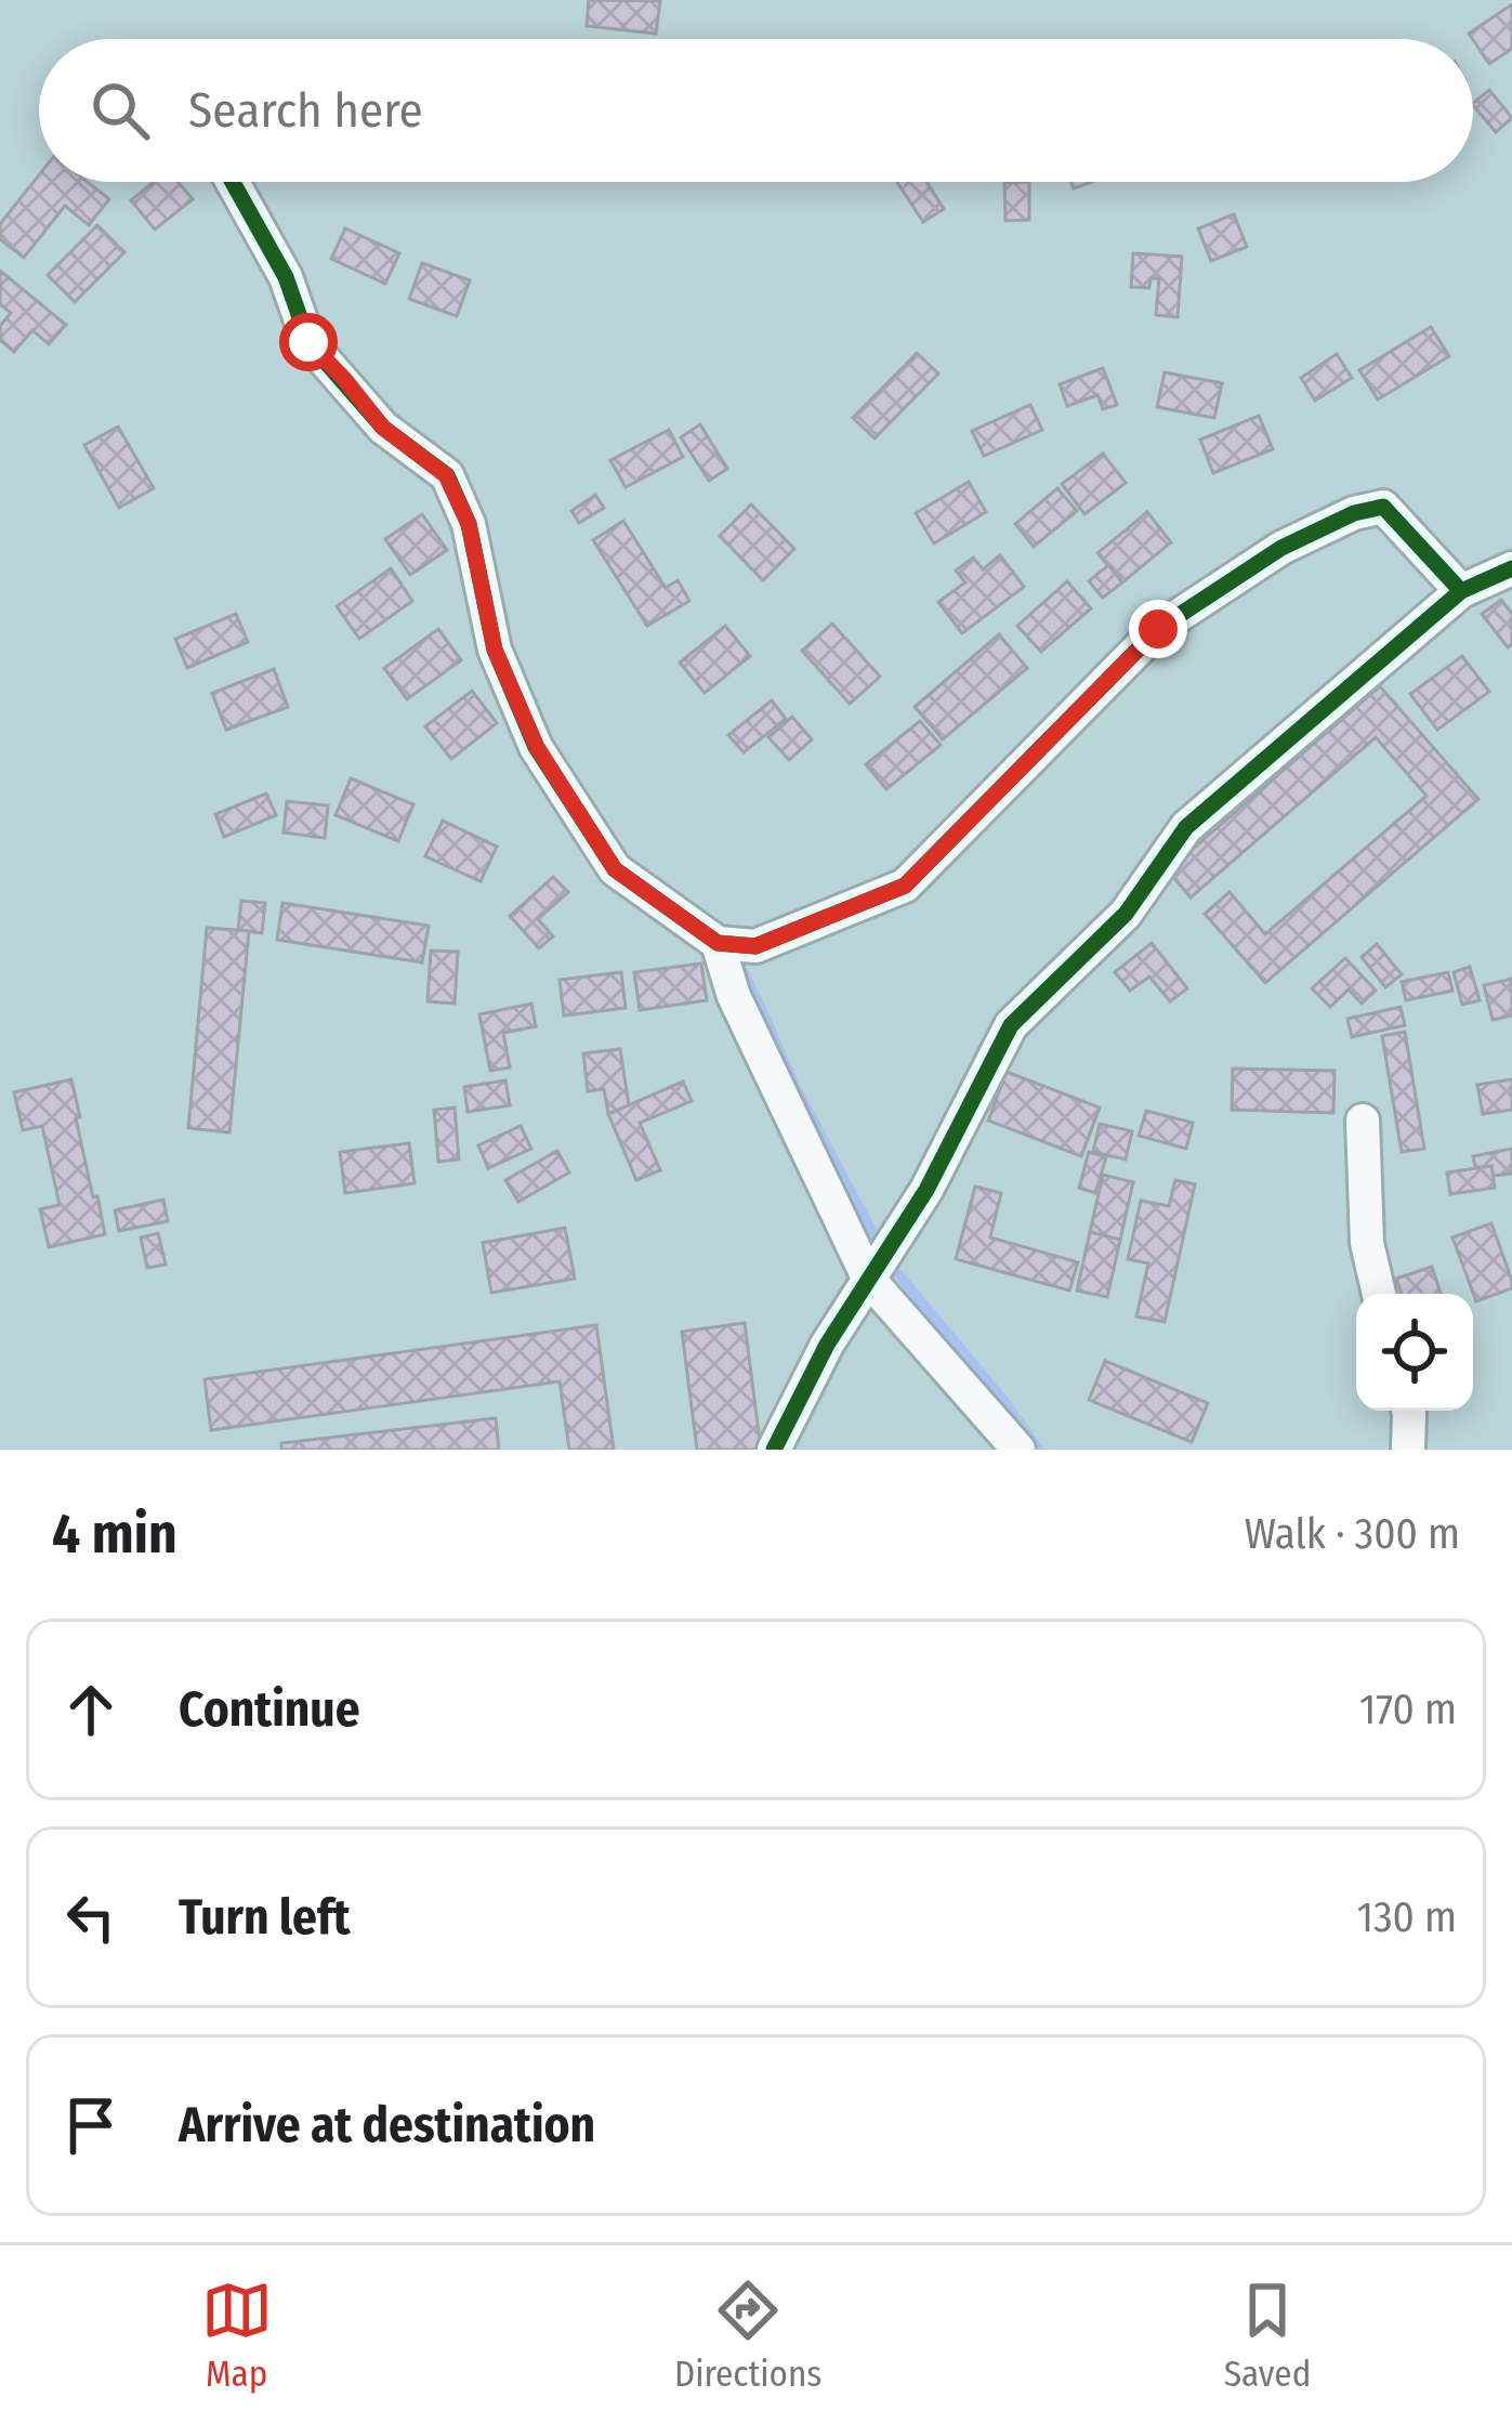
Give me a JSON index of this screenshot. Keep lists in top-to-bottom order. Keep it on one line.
{"page":{"search":"Search here","heading":["4 min","Walk · 300 m"],"list":[["Continue","170 m"],["Turn left","130 m"],"Arrive at destination"],"nav":["Map","Directions","Saved"]}}
